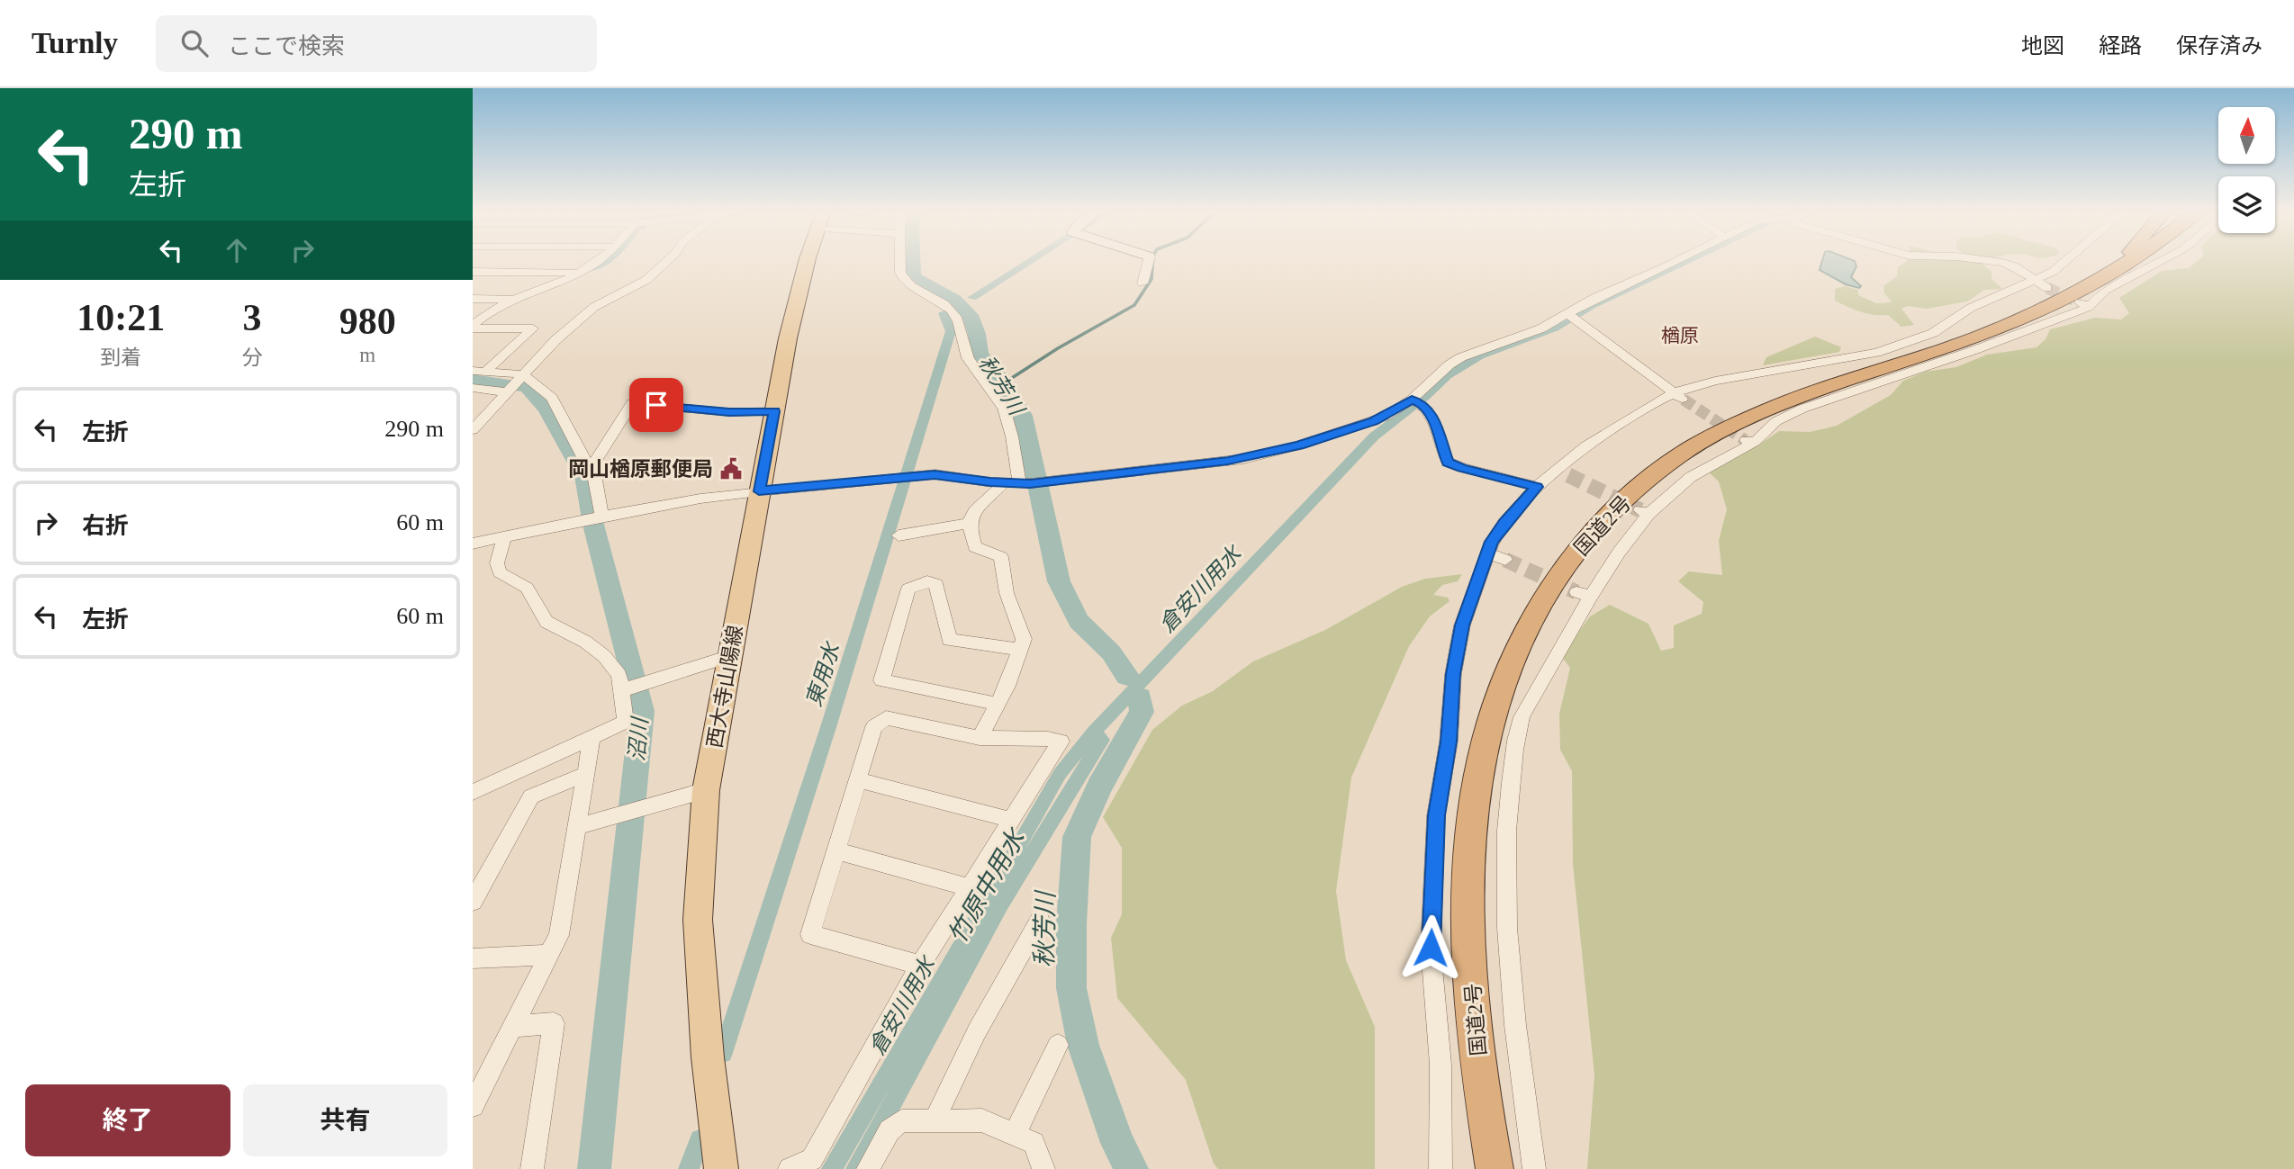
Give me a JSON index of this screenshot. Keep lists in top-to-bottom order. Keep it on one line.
{"streets":{"highway":["国道2号"],"main road":["西大寺山陽線"]},"districts":["楢原"],"water":["秋芳川","倉安川用水","東用水","沼川","竹原中用水"],"places":{"public building":["岡山楢原郵便局"]},"north":"top","page":{"header":"Turnly","search":"ここで検索","nav":["地図","経路","保存済み"],"turn":["290 m","左折"],"eta":["10:21","到着","3","分","980","m"],"list":[{"name":"左折","value":"290 m"},{"name":"右折","value":"60 m"},{"name":"左折","value":"60 m"}],"buttons":["終了","共有"]}}
